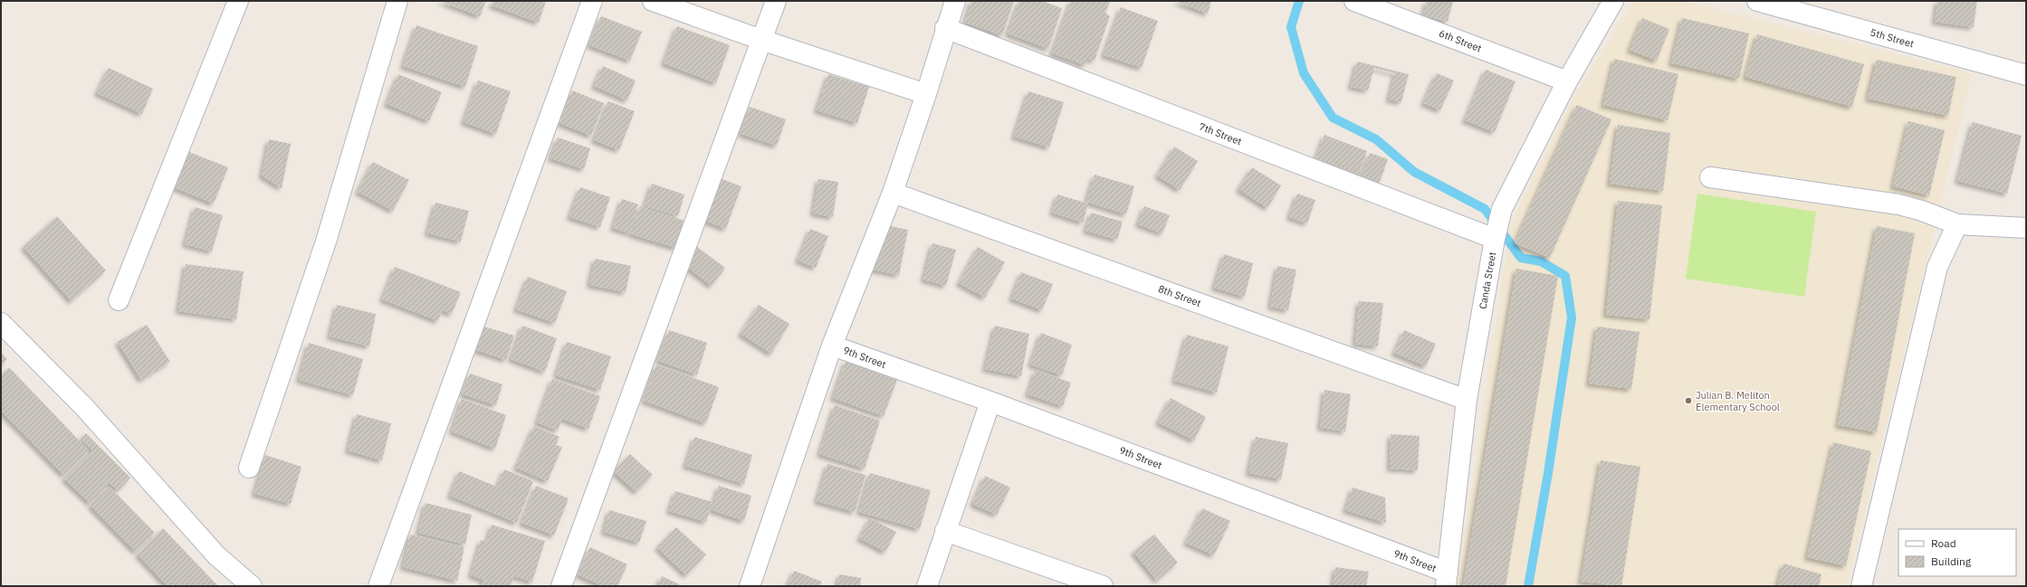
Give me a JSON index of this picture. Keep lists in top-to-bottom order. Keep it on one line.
{"streets":{"street":["5th Street","6th Street","7th Street","Canda Street","8th Street","9th Street"]},"crossings":[["6th Street","Canda Street"],["7th Street","Canda Street"],["Canda Street","8th Street"],["Canda Street","9th Street"]],"places":["Julian B. Meliton Elementary School"],"legend":["Road","Building"]}
